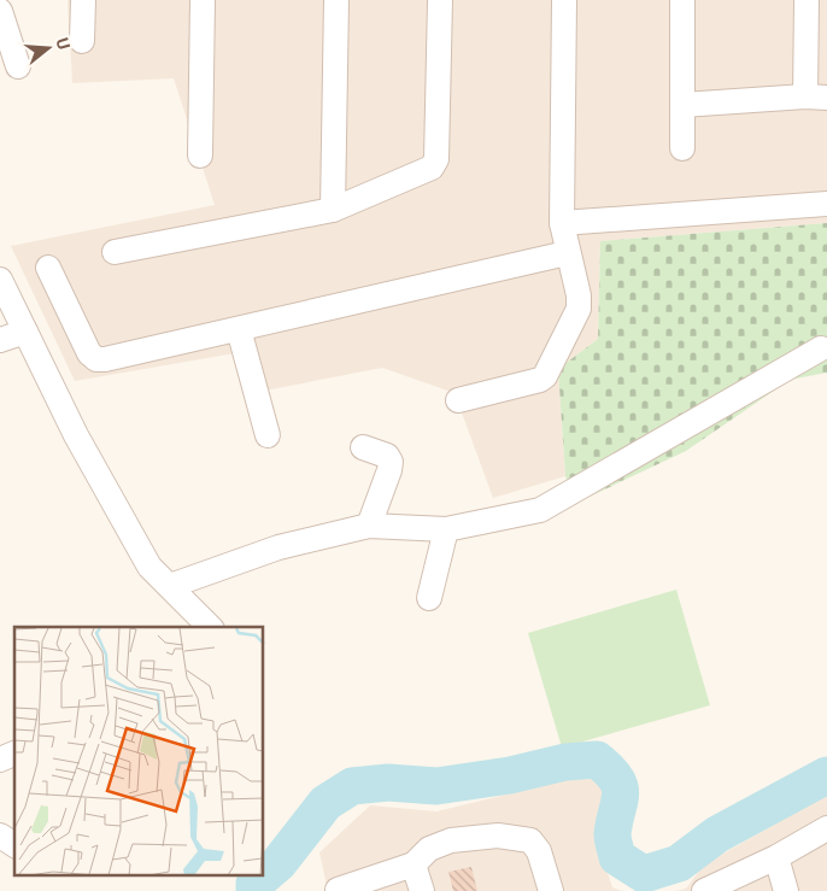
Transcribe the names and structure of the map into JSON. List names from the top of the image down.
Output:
{
  "north": "right"
}
